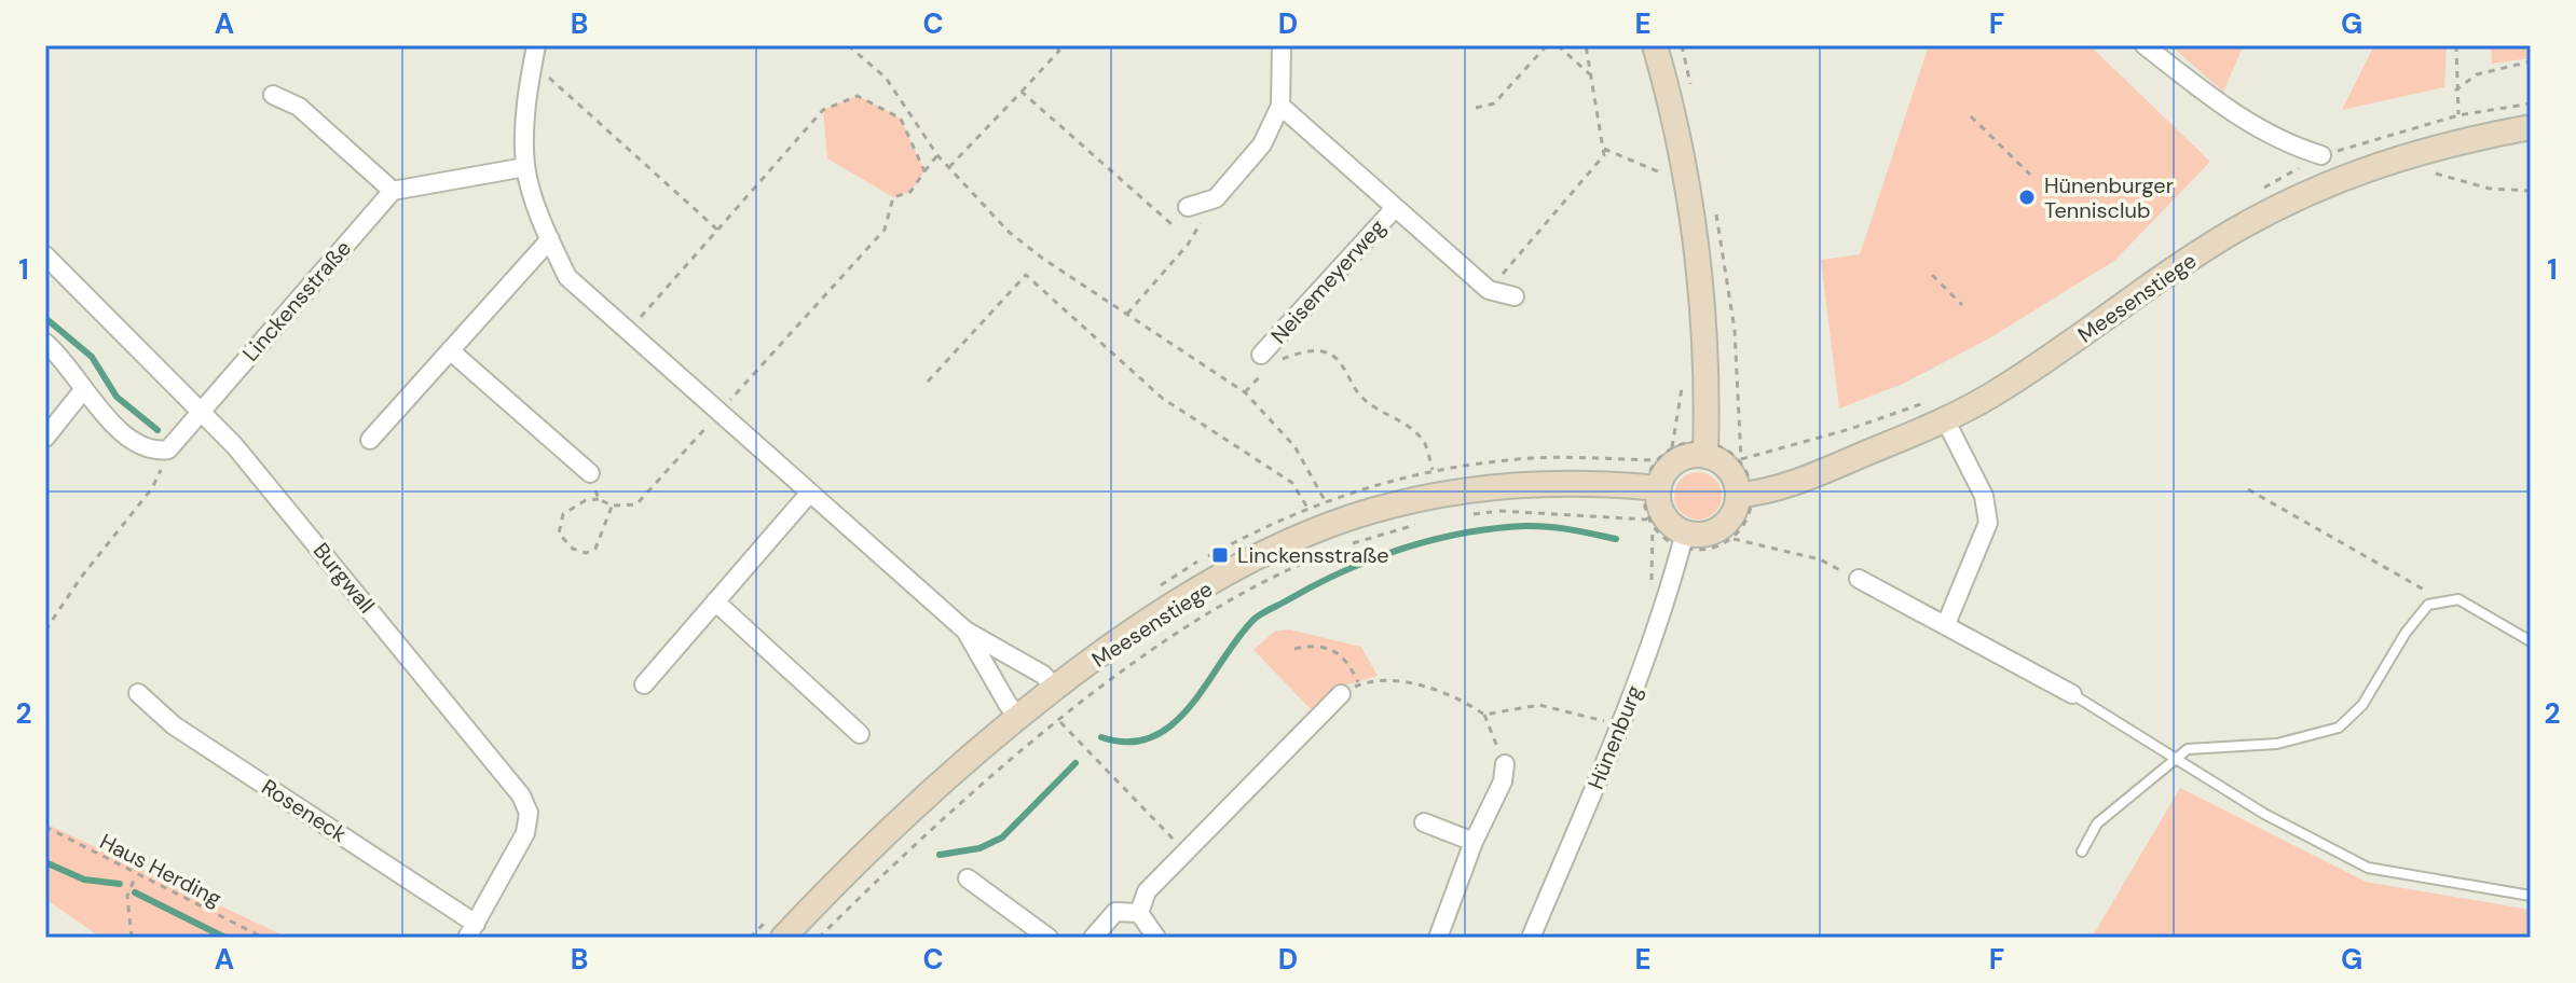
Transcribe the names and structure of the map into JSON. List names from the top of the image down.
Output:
{
  "streets": {
    "street": [
      "Neisemeyerweg",
      "Meesenstiege",
      "Linckensstraße",
      "Burgwall",
      "Hünenburg",
      "Roseneck"
    ],
    "path": ["Haus Herding"]
  },
  "crossings": [
    ["Meesenstiege", "Hünenburg"],
    ["Linckensstraße", "Burgwall"],
    ["Burgwall", "Roseneck"]
  ],
  "places": {
    "other": ["Hünenburger Tennisclub"],
    "transit": ["Linckensstraße"]
  },
  "grid": {
    "columns": [
      "A",
      "B",
      "C",
      "D",
      "E",
      "F",
      "G"
    ],
    "rows": ["1", "2"]
  }
}
